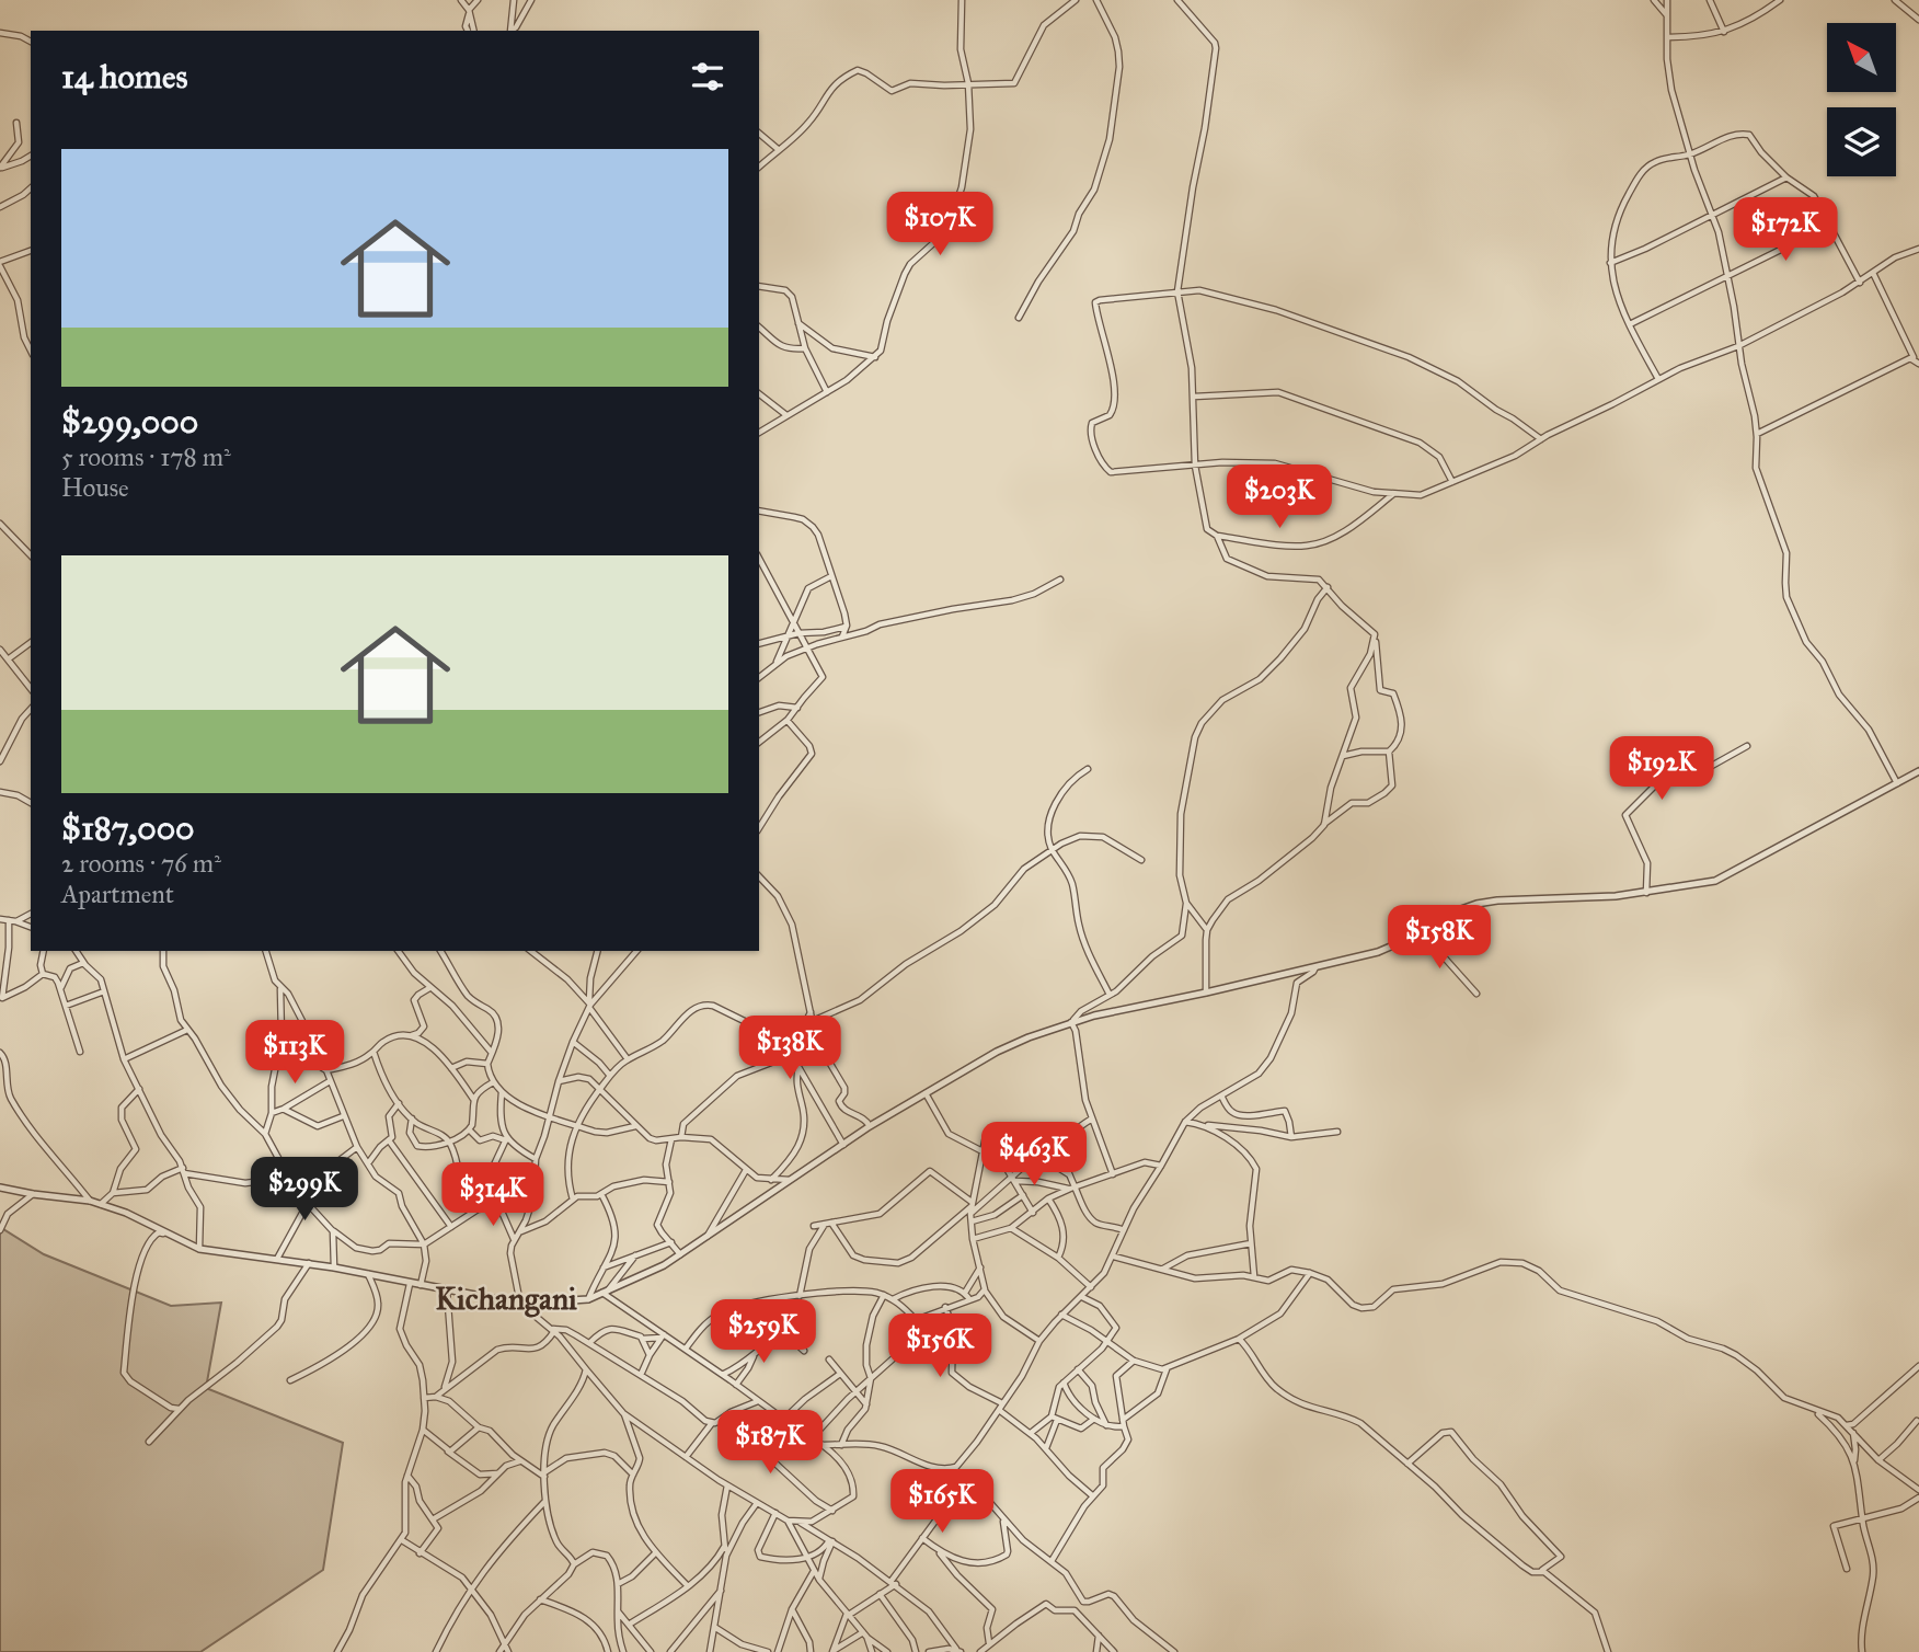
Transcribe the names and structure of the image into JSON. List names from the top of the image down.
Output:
{
  "districts": ["Kichangani"],
  "north": "top left",
  "page": {
    "heading": "14 homes",
    "list": [
      {
        "name": "$299,000",
        "note": "5 rooms · 178 m² · House"
      },
      {
        "name": "$187,000",
        "note": "2 rooms · 76 m² · Apartment"
      }
    ],
    "price": [
      "$107K",
      "$172K",
      "$203K",
      "$192K",
      "$158K",
      "$138K",
      "$113K",
      "$463K",
      "$299K",
      "$314K",
      "$259K",
      "$156K",
      "$187K",
      "$165K"
    ]
  }
}
